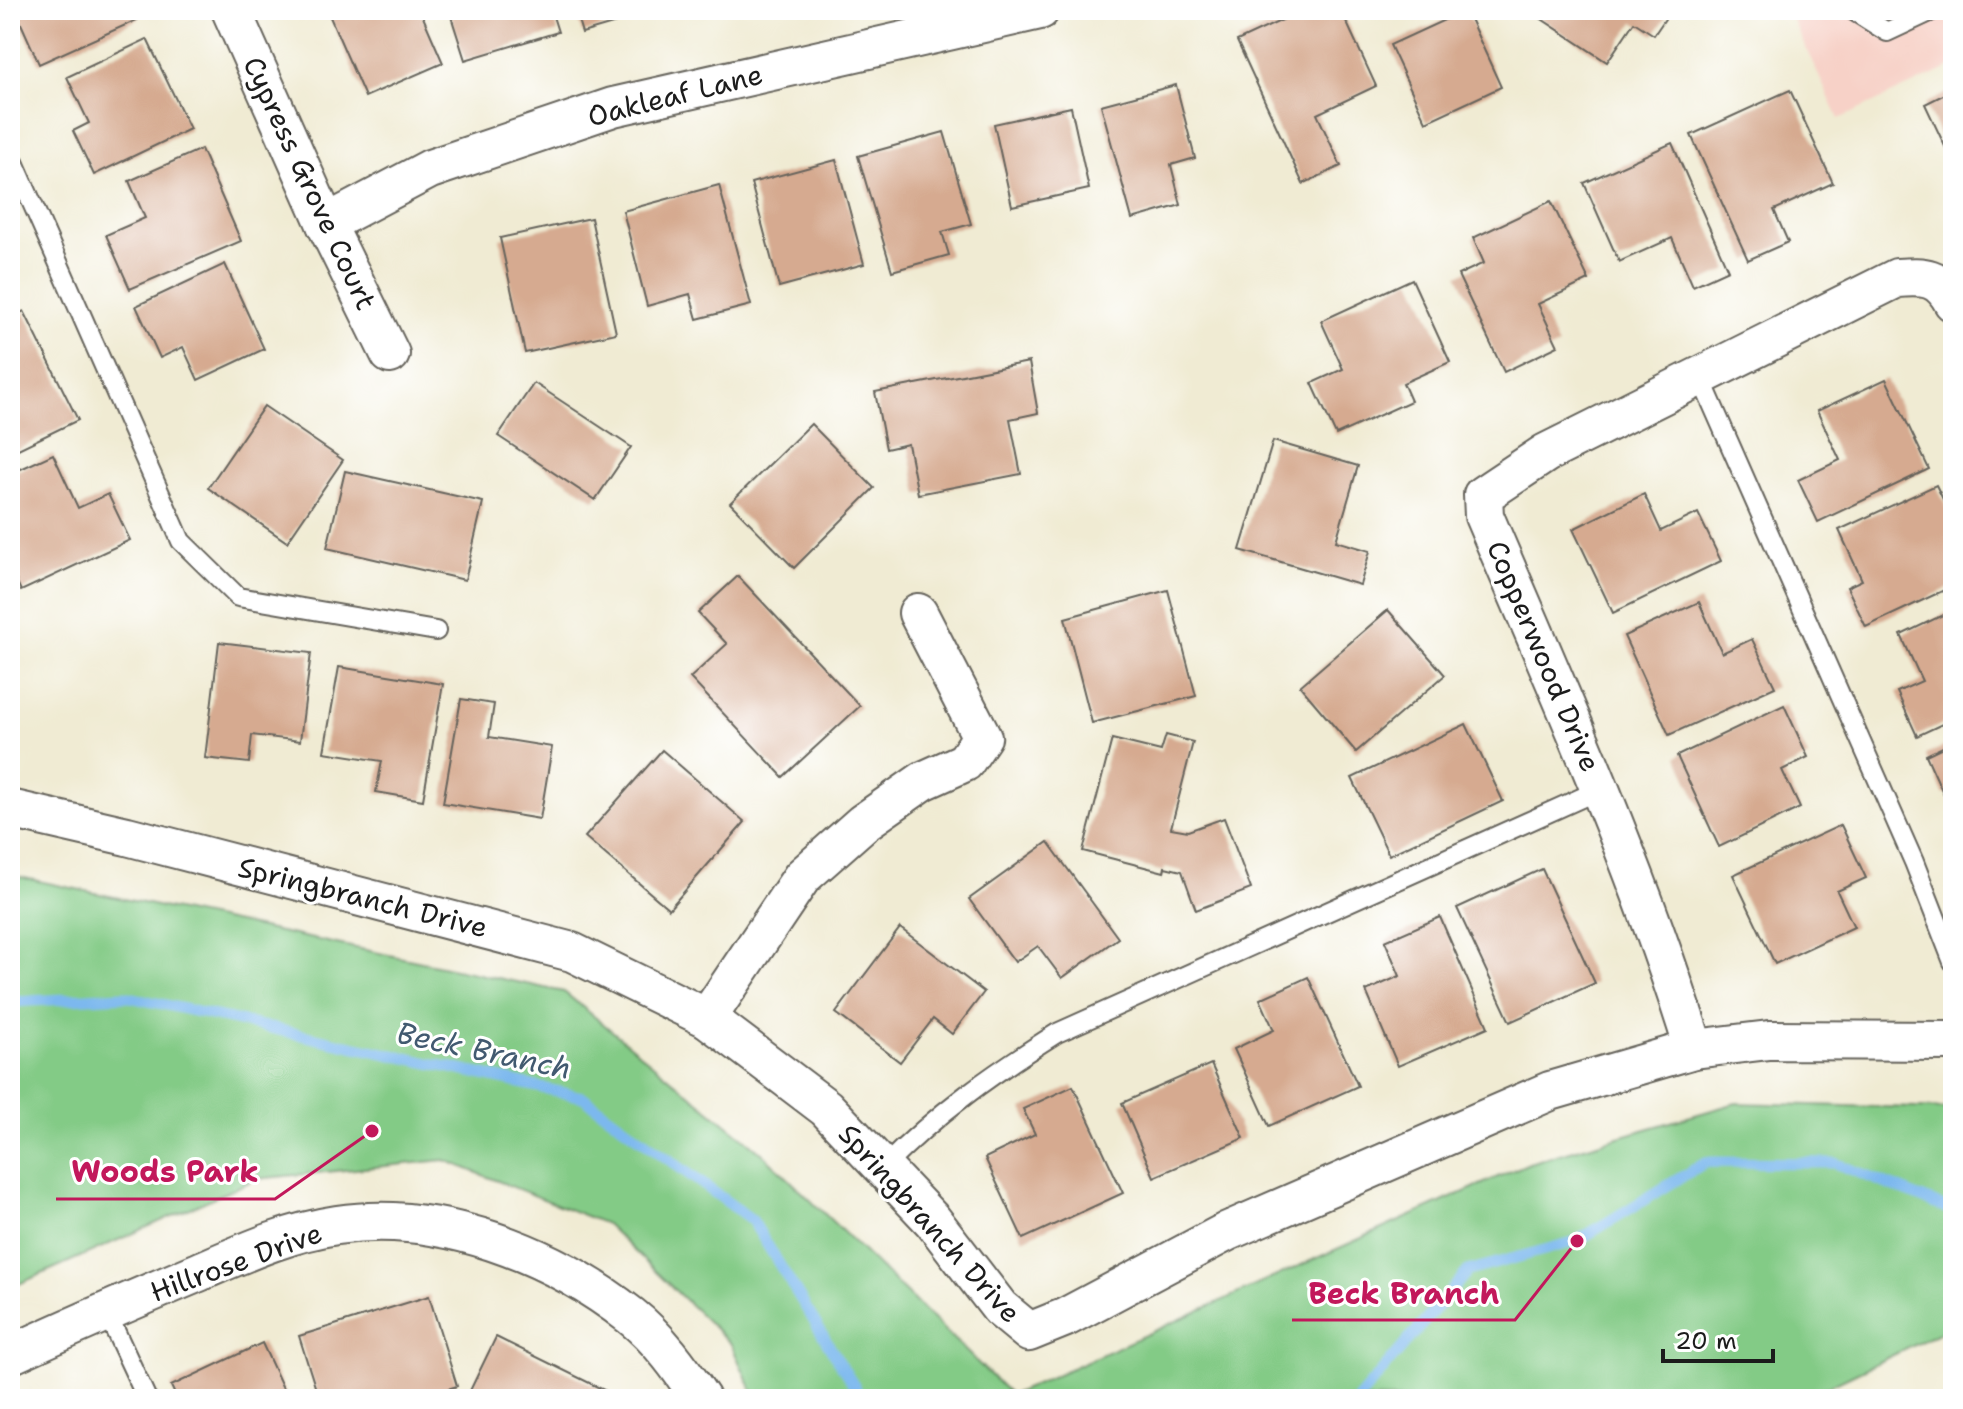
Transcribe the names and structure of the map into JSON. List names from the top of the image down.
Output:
{
  "streets": {
    "street": [
      "Oakleaf Lane",
      "Cypress Grove Court",
      "Copperwood Drive",
      "Springbranch Drive",
      "Hillrose Drive"
    ]
  },
  "crossings": [
    ["Oakleaf Lane", "Cypress Grove Court"],
    ["Copperwood Drive", "Springbranch Drive"]
  ],
  "water": ["Beck Branch"],
  "places": ["Woods Park", "Beck Branch"],
  "scale_bar": "20 m"
}
